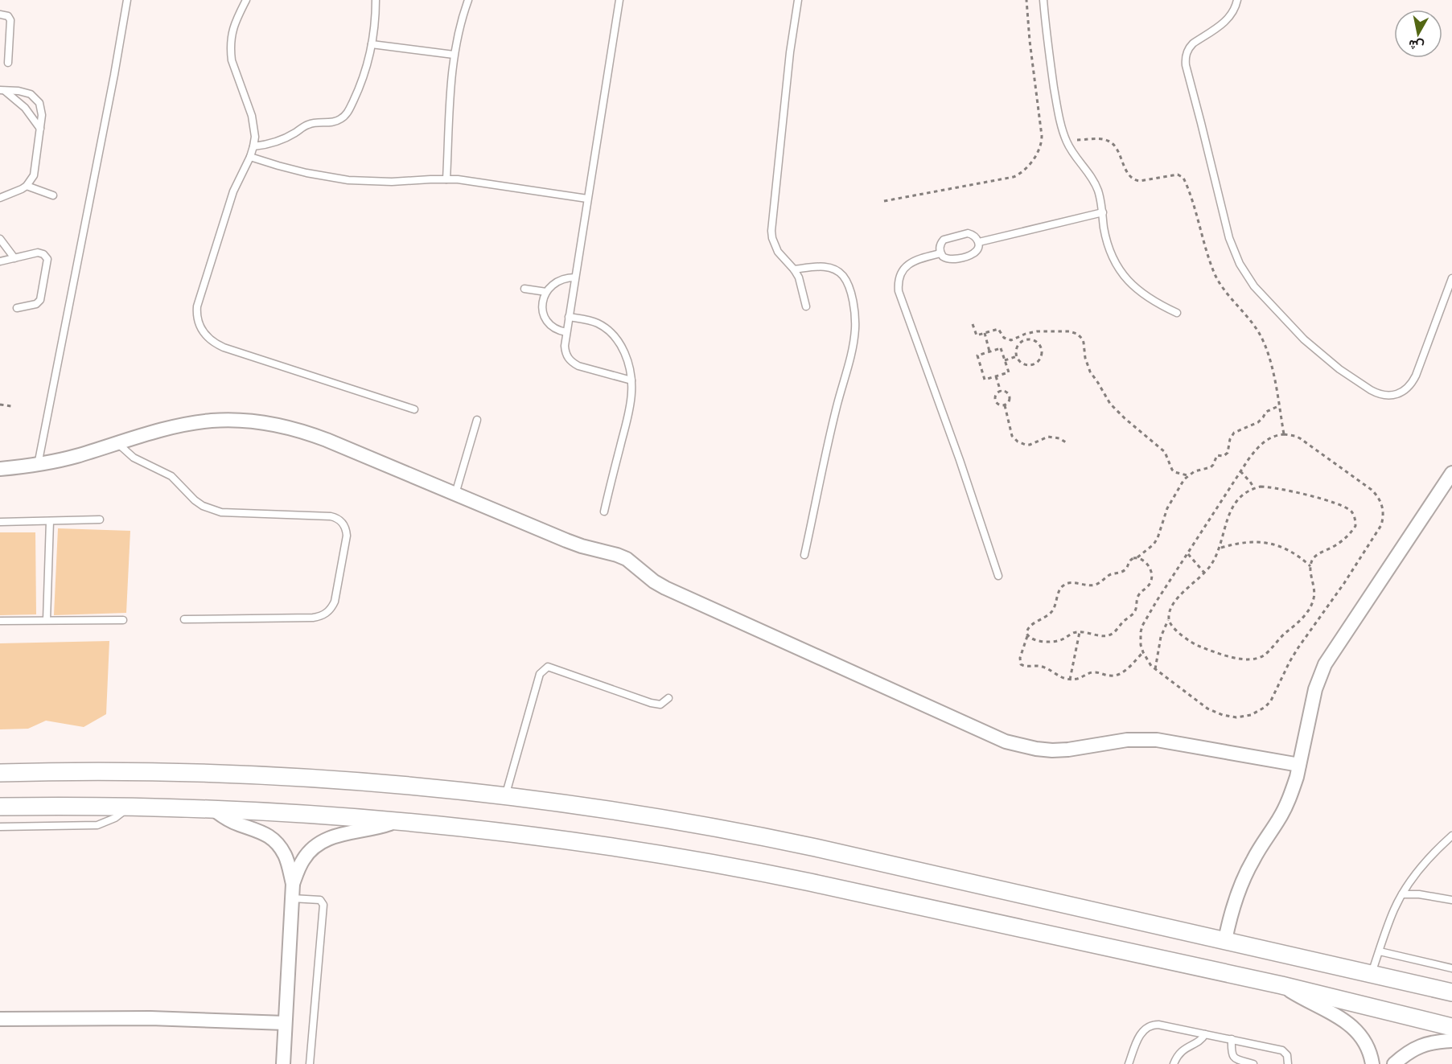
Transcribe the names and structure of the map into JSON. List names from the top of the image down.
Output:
{
  "north": "bottom"
}
